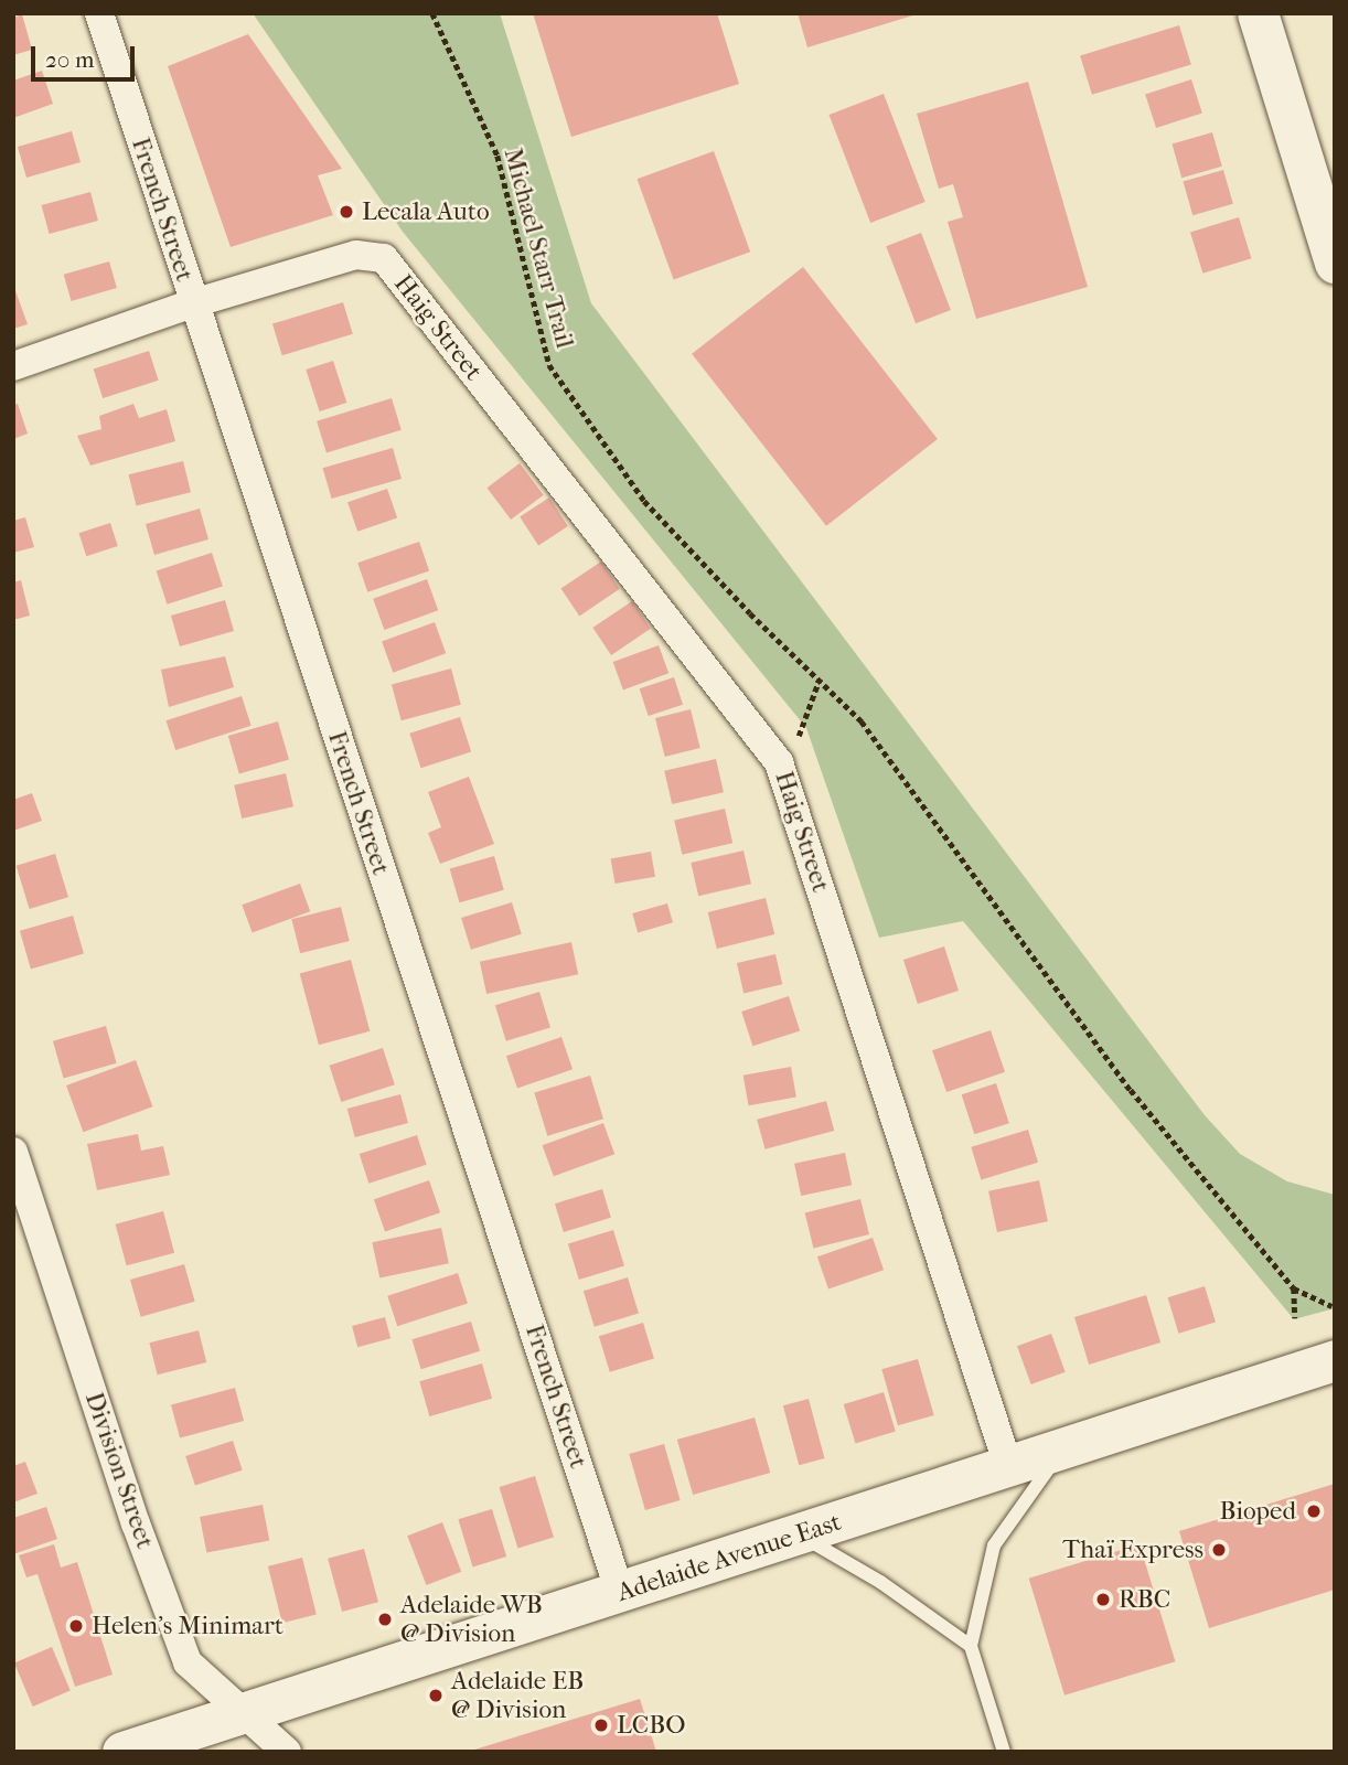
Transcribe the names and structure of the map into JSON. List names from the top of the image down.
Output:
{
  "streets": {
    "main road": ["Adelaide Avenue East"],
    "street": ["French Street", "Haig Street", "Division Street"],
    "path": ["Michael Starr Trail"]
  },
  "crossings": [
    ["French Street", "Haig Street"],
    ["French Street", "Adelaide Avenue East"],
    ["Haig Street", "Adelaide Avenue East"],
    ["Division Street", "Adelaide Avenue East"]
  ],
  "places": [
    "Lecala Auto",
    "Bioped",
    "Thaï Express",
    "RBC",
    "Adelaide WB @ Division",
    "Helen's Minimart",
    "Adelaide EB @ Division",
    "LCBO"
  ],
  "scale_bar": "20 m"
}
